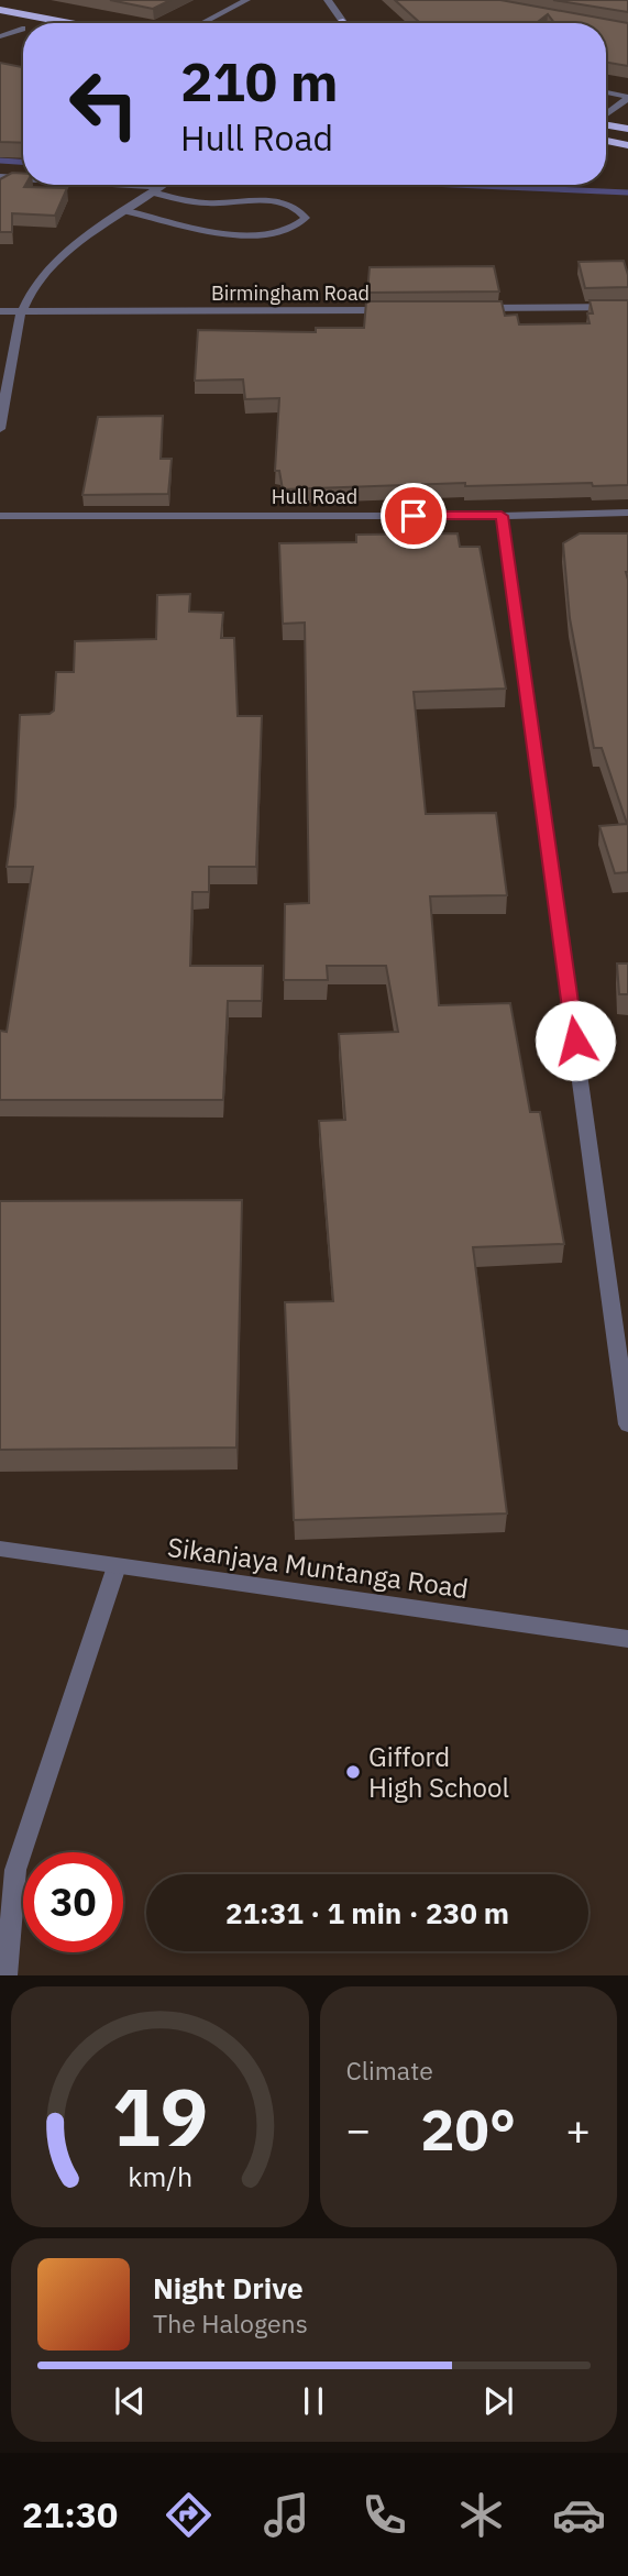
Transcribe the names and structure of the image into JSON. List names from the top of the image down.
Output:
{
  "streets": {
    "street": ["Birmingham Road", "Hull Road", "Sikanjaya Muntanga Road"]
  },
  "places": ["Gifford High School"],
  "page": {
    "turn": ["210 m", "Hull Road"],
    "limit": "30",
    "trip": "21:31 · 1 min · 230 m",
    "tile": "Climate",
    "heat": ["−", "20°", "+"],
    "song": ["Night Drive", "The Halogens"],
    "tabs": "21:30",
    "gauge": ["19", "km/h"]
  }
}
